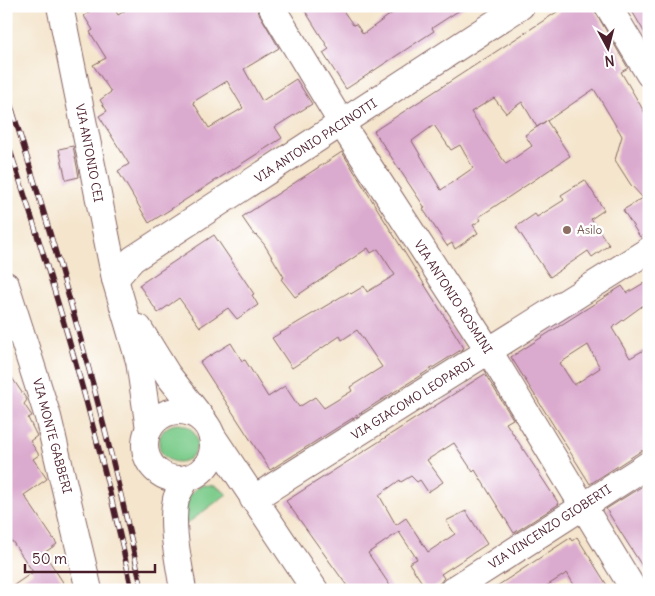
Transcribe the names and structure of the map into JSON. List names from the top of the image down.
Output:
{
  "streets": {
    "street": [
      "VIA ANTONIO PACINOTTI",
      "VIA ANTONIO CEI",
      "VIA ANTONIO ROSMINI",
      "VIA GIACOMO LEOPARDI",
      "VIA MONTE GABBERI",
      "VIA VINCENZO GIOBERTI"
    ]
  },
  "crossings": [
    ["VIA ANTONIO PACINOTTI", "VIA ANTONIO CEI"],
    ["VIA ANTONIO PACINOTTI", "VIA ANTONIO ROSMINI"],
    ["VIA ANTONIO CEI", "VIA GIACOMO LEOPARDI"],
    ["VIA ANTONIO ROSMINI", "VIA GIACOMO LEOPARDI"],
    ["VIA ANTONIO ROSMINI", "VIA VINCENZO GIOBERTI"]
  ],
  "places": ["Asilo"],
  "scale_bar": "50 m",
  "north": "bottom"
}
